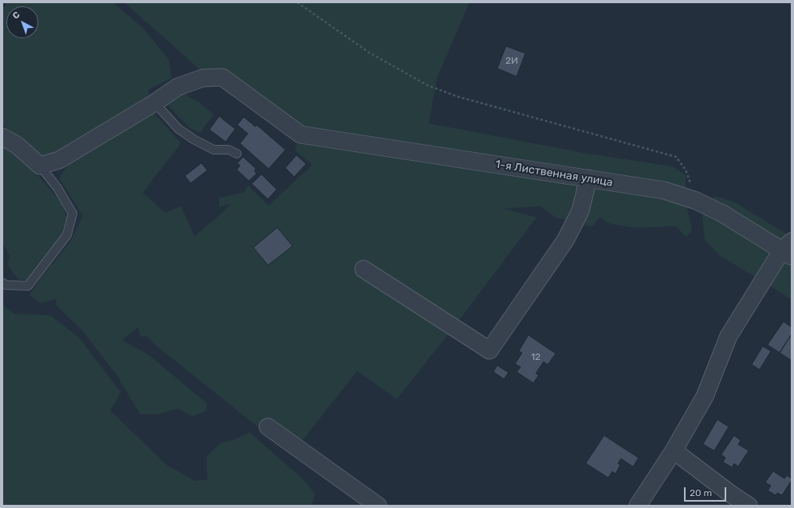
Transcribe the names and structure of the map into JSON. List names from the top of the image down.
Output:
{
  "streets": {
    "street": ["1-я Лиственная улица"]
  },
  "house_numbers": ["2И", "12"],
  "scale_bar": "20 m",
  "north": "top left"
}
